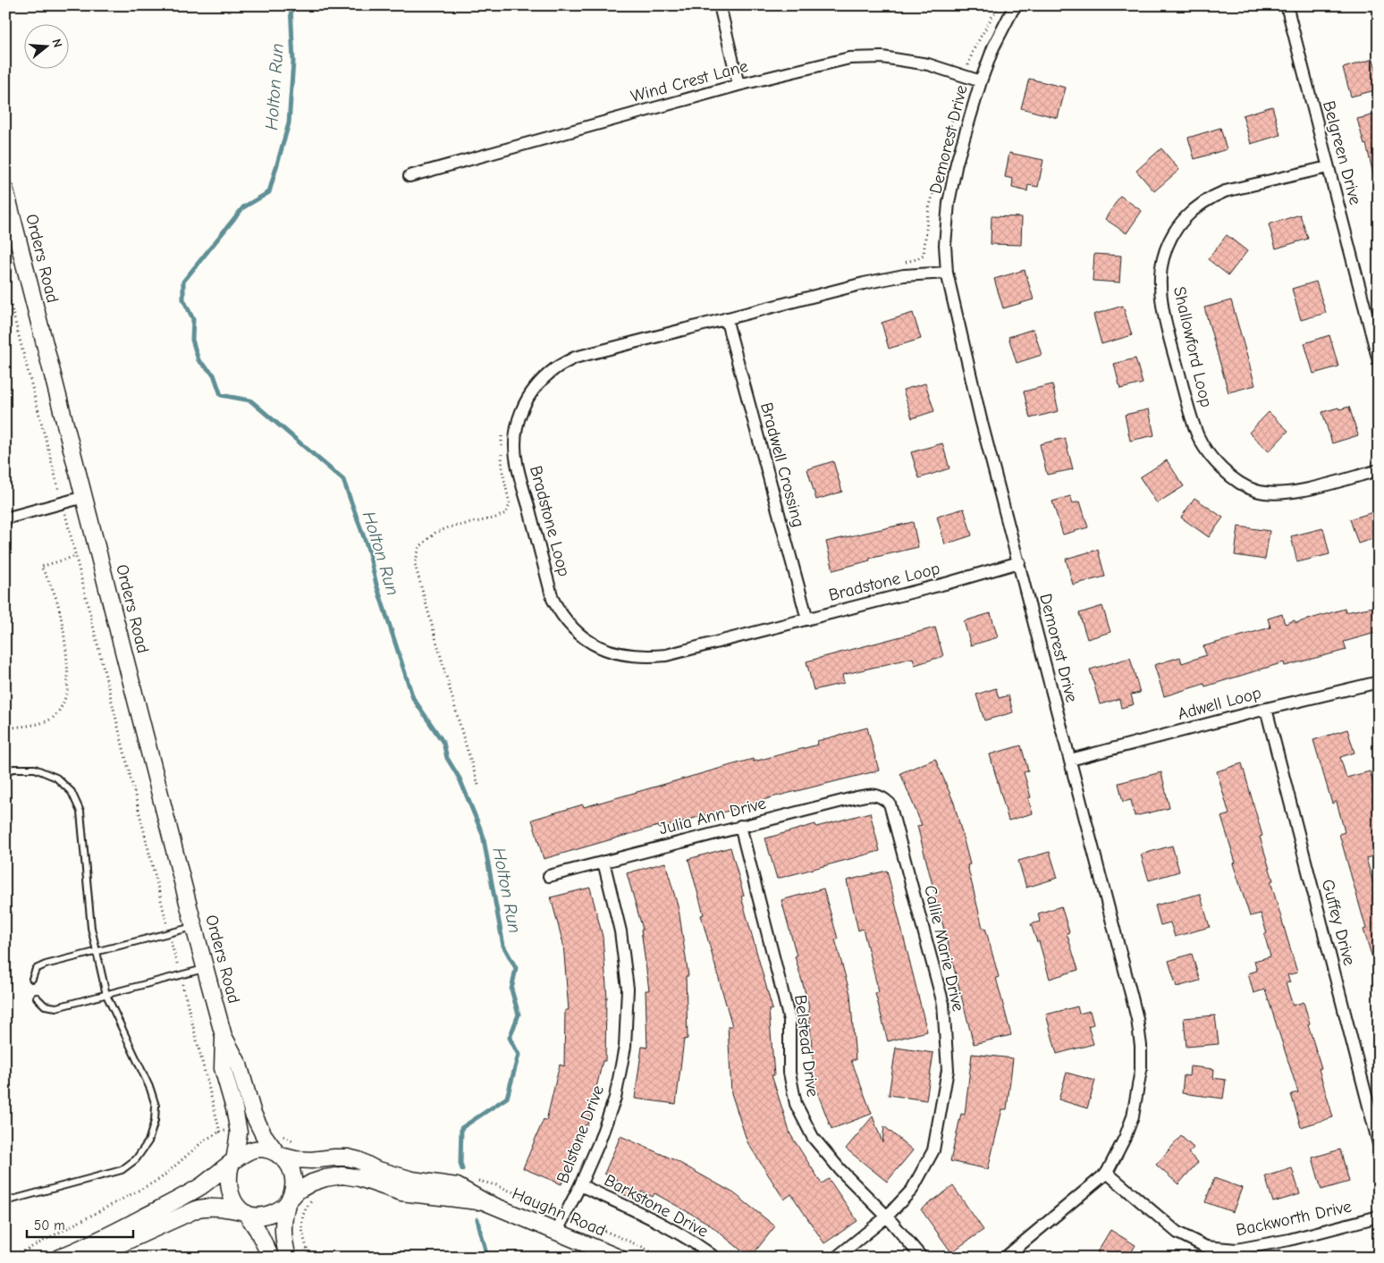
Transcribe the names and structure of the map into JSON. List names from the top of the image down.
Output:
{
  "streets": {
    "street": [
      "Wind Crest Lane",
      "Demorest Drive",
      "Belgreen Drive",
      "Orders Road",
      "Shallowford Loop",
      "Bradwell Crossing",
      "Bradstone Loop",
      "Adwell Loop",
      "Julia Ann Drive",
      "Guffey Drive",
      "Callie Marie Drive",
      "Belstead Drive",
      "Belstone Drive",
      "Barkstone Drive",
      "Haughn Road",
      "Backworth Drive"
    ]
  },
  "crossings": [
    ["Wind Crest Lane", "Demorest Drive"],
    ["Demorest Drive", "Bradstone Loop"],
    ["Demorest Drive", "Adwell Loop"],
    ["Demorest Drive", "Backworth Drive"],
    ["Belgreen Drive", "Shallowford Loop"],
    ["Orders Road", "Haughn Road"],
    ["Bradwell Crossing", "Bradstone Loop"],
    ["Adwell Loop", "Guffey Drive"],
    ["Julia Ann Drive", "Callie Marie Drive"],
    ["Julia Ann Drive", "Belstead Drive"],
    ["Julia Ann Drive", "Belstone Drive"],
    ["Callie Marie Drive", "Belstead Drive"],
    ["Belstone Drive", "Barkstone Drive"],
    ["Belstone Drive", "Haughn Road"]
  ],
  "water": ["Holton Run"],
  "scale_bar": "50 m",
  "north": "right"
}
